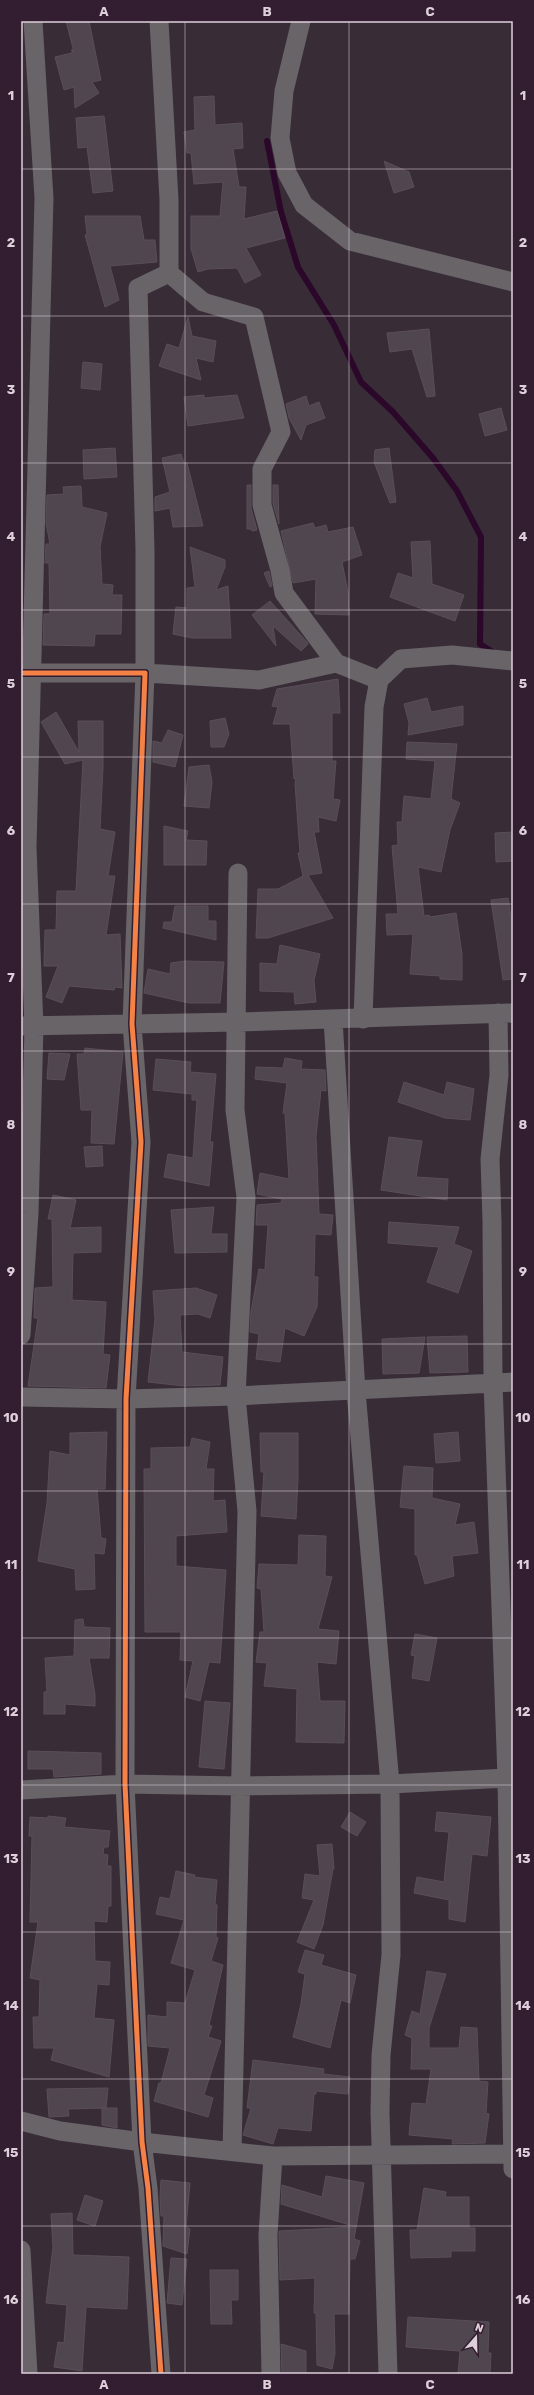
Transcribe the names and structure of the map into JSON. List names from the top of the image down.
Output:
{
  "north": "top",
  "grid": {
    "columns": ["A", "B", "C"],
    "rows": [
      "1",
      "2",
      "3",
      "4",
      "5",
      "6",
      "7",
      "8",
      "9",
      "10",
      "11",
      "12",
      "13",
      "14",
      "15",
      "16"
    ]
  }
}
